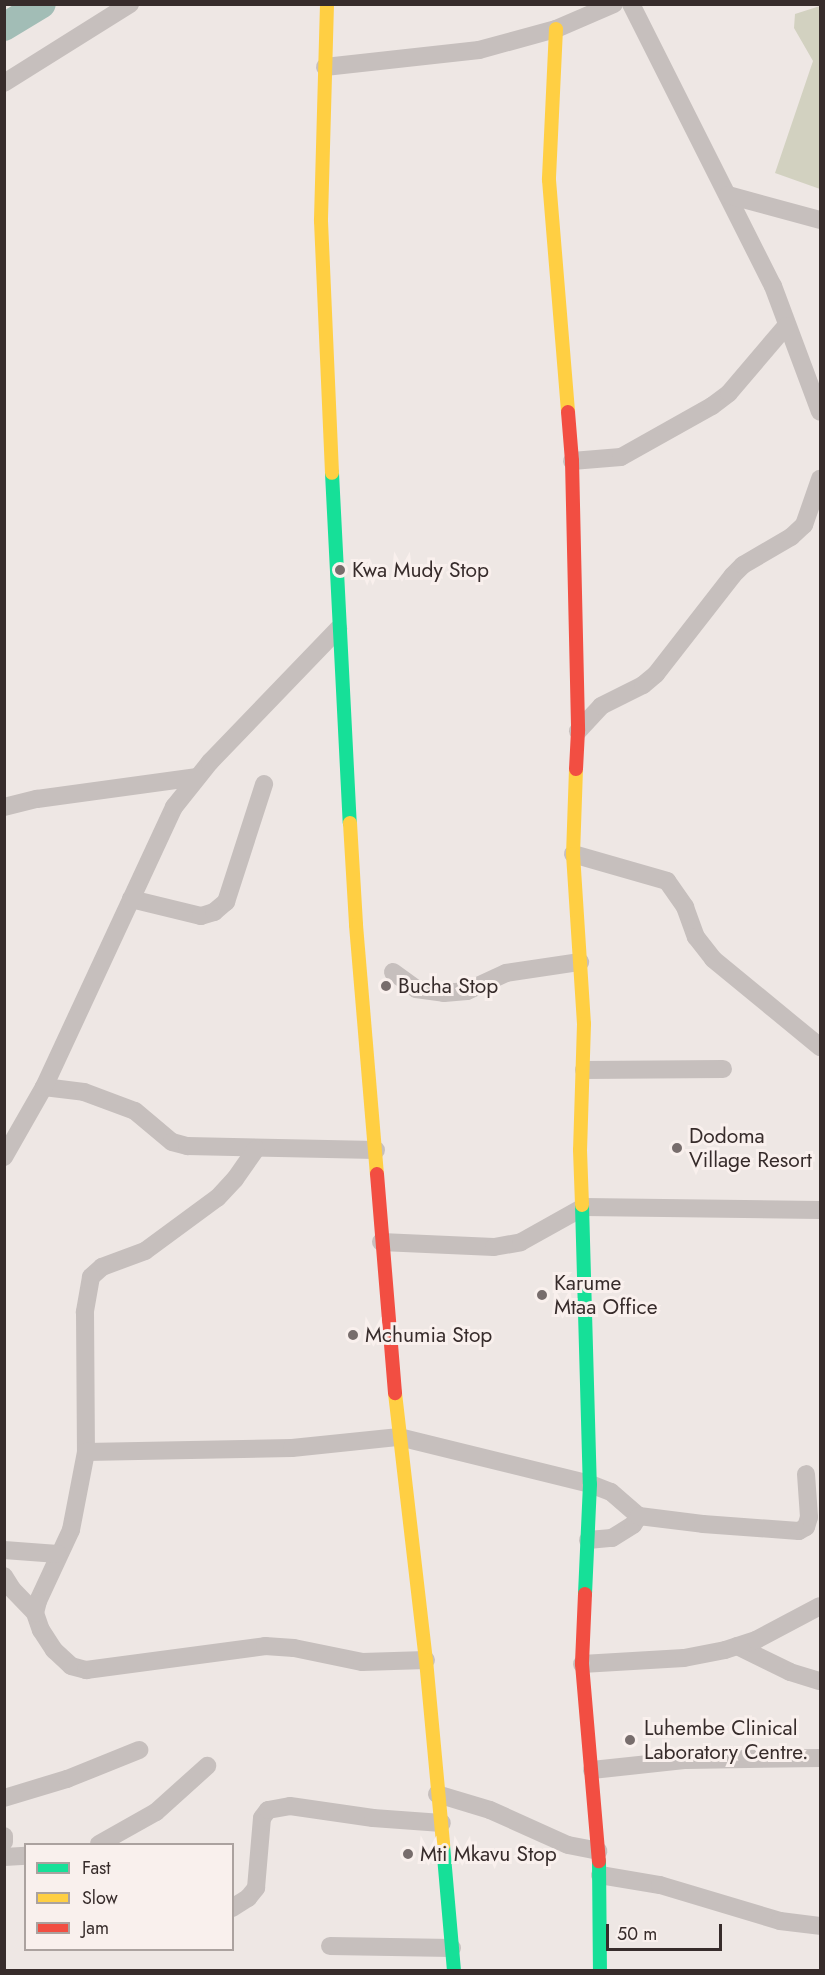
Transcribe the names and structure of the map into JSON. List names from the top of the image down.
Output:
{
  "places": [
    "Kwa Mudy Stop",
    "Bucha Stop",
    "Dodoma Village Resort",
    "Karume Mtaa Office",
    "Mchumia Stop",
    "Luhembe Clinical Laboratory Centre.",
    "Mti Mkavu Stop"
  ],
  "legend": ["Fast", "Slow", "Jam"],
  "scale_bar": "50 m"
}
